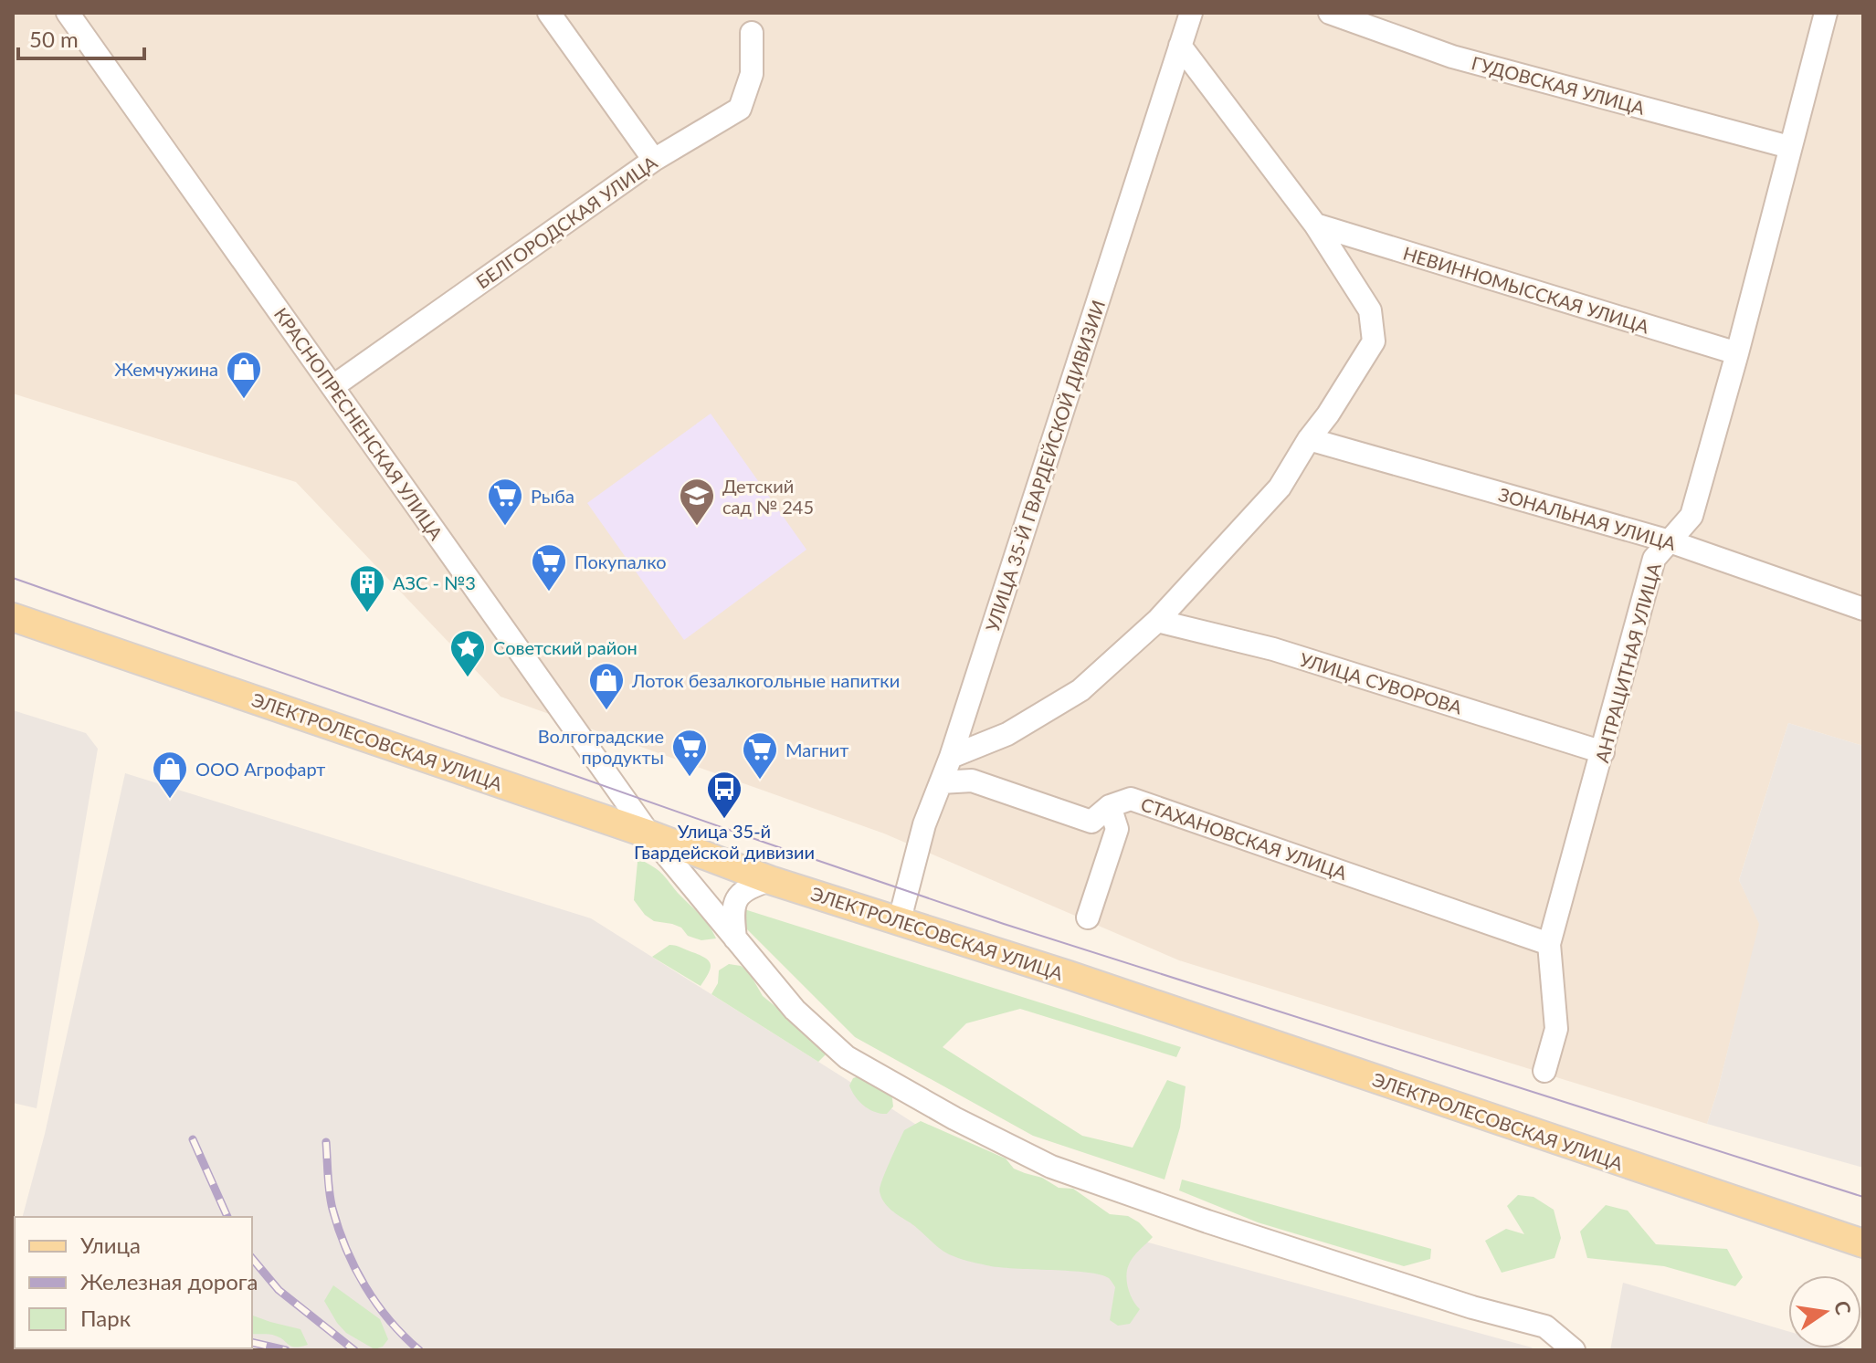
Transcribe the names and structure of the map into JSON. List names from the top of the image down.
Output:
{
  "streets": {
    "main road": ["ЭЛЕКТРОЛЕСОВСКАЯ УЛИЦА"],
    "street": [
      "ГУДОВСКАЯ УЛИЦА",
      "БЕЛГОРОДСКАЯ УЛИЦА",
      "НЕВИННОМЫССКАЯ УЛИЦА",
      "КРАСНОПРЕСНЕНСКАЯ УЛИЦА",
      "УЛИЦА 35-Й ГВАРДЕЙСКОЙ ДИВИЗИИ",
      "ЗОНАЛЬНАЯ УЛИЦА",
      "АНТРАЦИТНАЯ УЛИЦА",
      "УЛИЦА СУВОРОВА",
      "СТАХАНОВСКАЯ УЛИЦА"
    ]
  },
  "crossings": [
    ["ГУДОВСКАЯ УЛИЦА", "АНТРАЦИТНАЯ УЛИЦА"],
    ["БЕЛГОРОДСКАЯ УЛИЦА", "КРАСНОПРЕСНЕНСКАЯ УЛИЦА"],
    ["НЕВИННОМЫССКАЯ УЛИЦА", "АНТРАЦИТНАЯ УЛИЦА"],
    ["КРАСНОПРЕСНЕНСКАЯ УЛИЦА", "ЭЛЕКТРОЛЕСОВСКАЯ УЛИЦА"],
    ["УЛИЦА 35-Й ГВАРДЕЙСКОЙ ДИВИЗИИ", "ЭЛЕКТРОЛЕСОВСКАЯ УЛИЦА"],
    ["УЛИЦА 35-Й ГВАРДЕЙСКОЙ ДИВИЗИИ", "СТАХАНОВСКАЯ УЛИЦА"],
    ["ЗОНАЛЬНАЯ УЛИЦА", "АНТРАЦИТНАЯ УЛИЦА"],
    ["АНТРАЦИТНАЯ УЛИЦА", "УЛИЦА СУВОРОВА"],
    ["АНТРАЦИТНАЯ УЛИЦА", "СТАХАНОВСКАЯ УЛИЦА"]
  ],
  "places": {
    "shop": ["Жемчужина", "Лоток безалкогольные напитки", "ООО Агрофарт"],
    "supermarket": [
      "Рыба",
      "Покупалко",
      "Волгоградские продукты",
      "Магнит"
    ],
    "school or university": ["Детский сад № 245"],
    "building": ["АЗС - №3"],
    "place": ["Советский район"],
    "bus stop": ["Улица 35-й Гвардейской дивизии"]
  },
  "legend": ["Улица", "Железная дорога", "Парк"],
  "scale_bar": "50 m",
  "north": "right"
}
